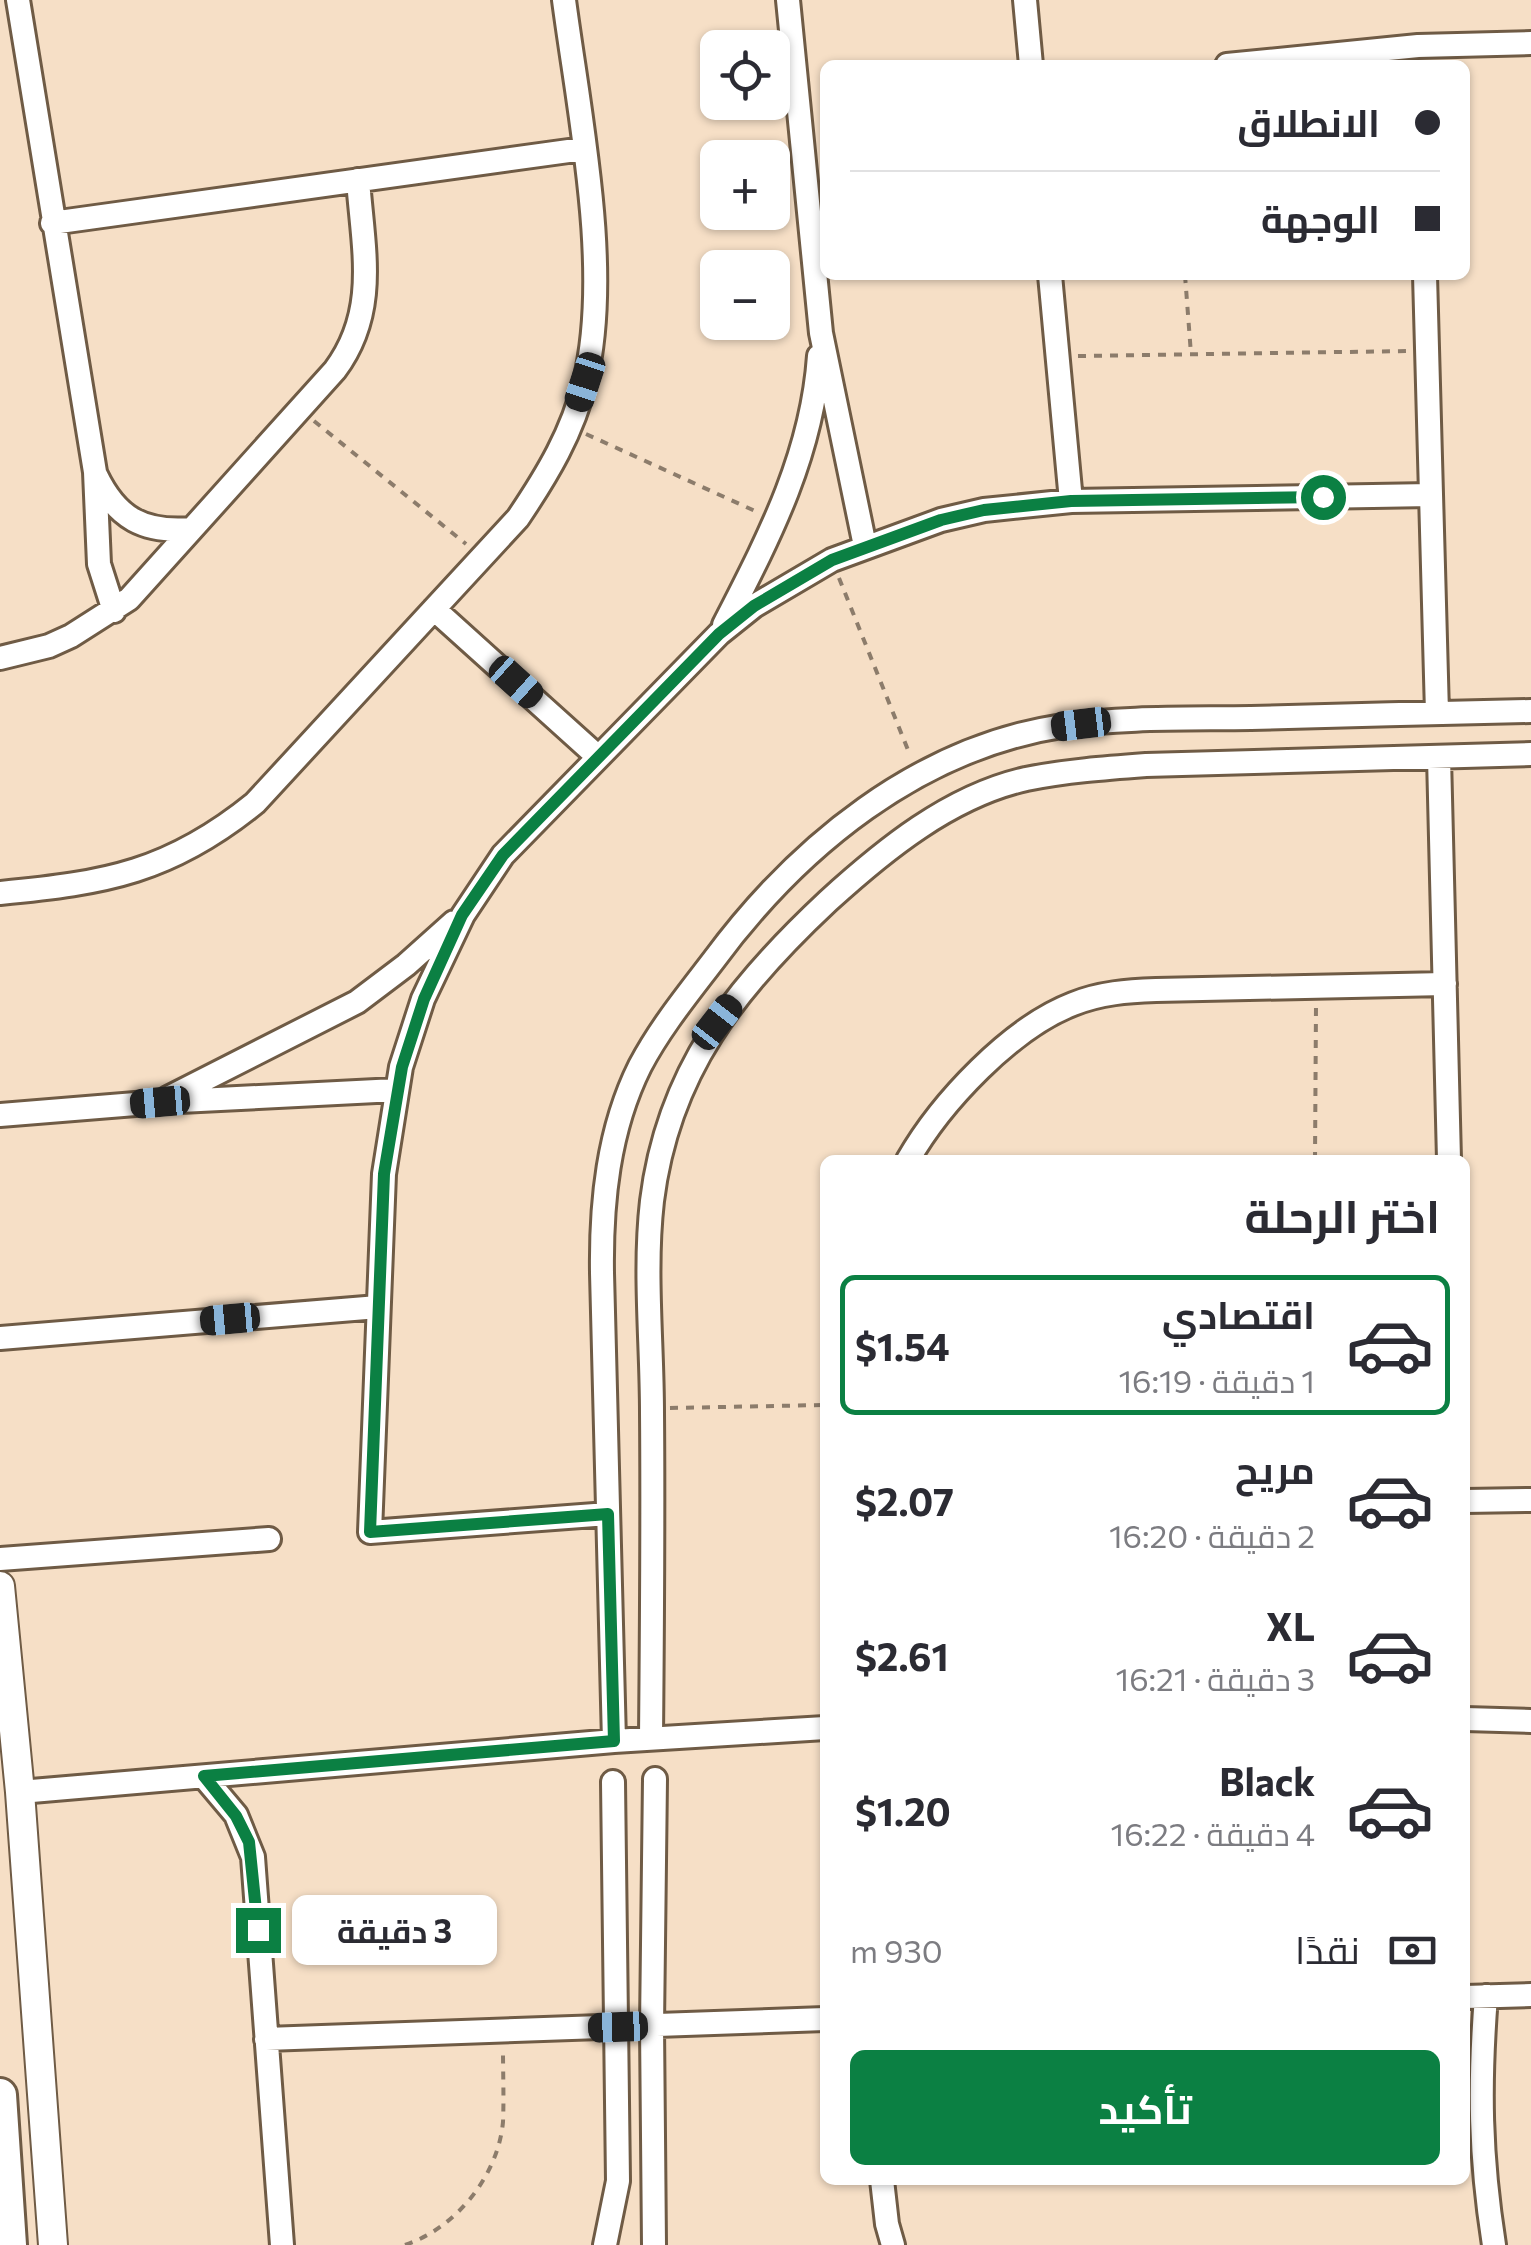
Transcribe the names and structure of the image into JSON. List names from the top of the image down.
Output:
{
  "page": {
    "map_buttons": ["+", "−"],
    "banner": ["الانطلاق", "الوجهة"],
    "heading": "اختر الرحلة",
    "list": [
      {
        "name": "اقتصادي",
        "note": "1 دقيقة · 16:19",
        "value": "$1.54"
      },
      {
        "name": "مريح",
        "note": "2 دقيقة · 16:20",
        "value": "$2.07"
      },
      {
        "name": "XL",
        "note": "3 دقيقة · 16:21",
        "value": "$2.61"
      },
      {
        "name": "Black",
        "note": "4 دقيقة · 16:22",
        "value": "$1.20"
      }
    ],
    "bubble": "3 دقيقة",
    "pay": ["نقدًا", "930 m"],
    "buttons": "تأكيد"
  }
}
